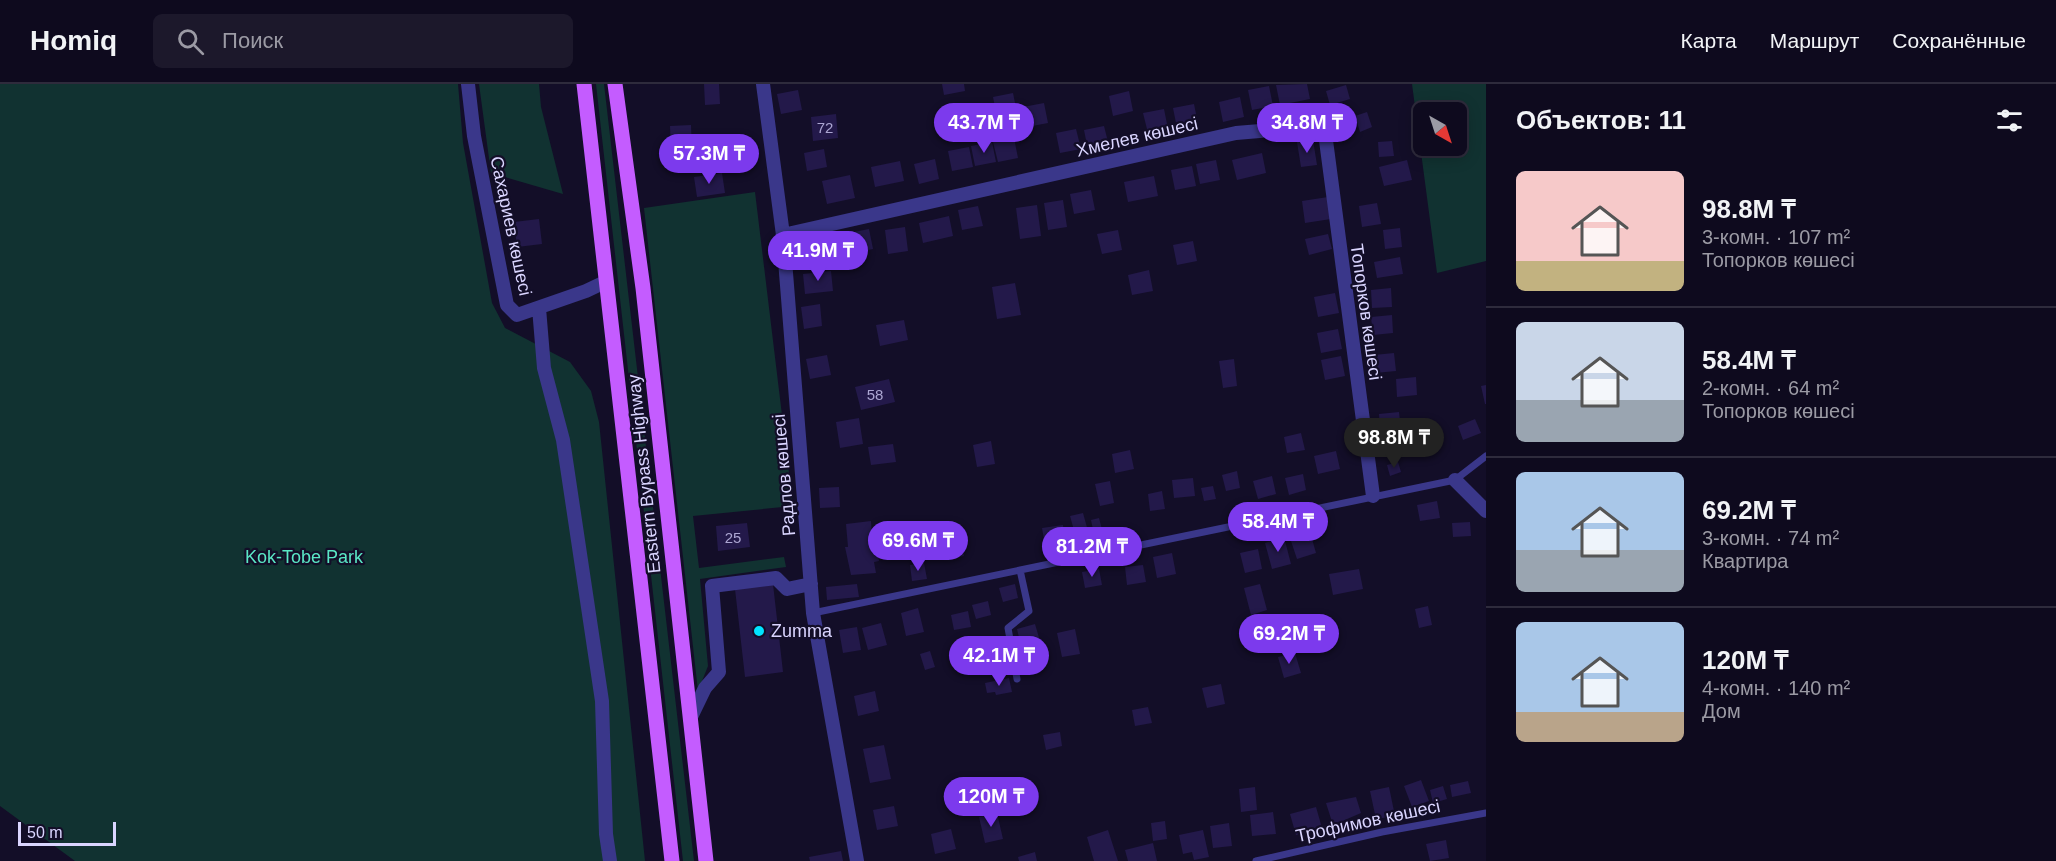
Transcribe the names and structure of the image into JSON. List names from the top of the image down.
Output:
{
  "streets": {
    "main road": ["Eastern Bypass Highway"],
    "street": [
      "Хмелев көшесі",
      "Сахариев көшесі",
      "Топорков көшесі",
      "Радлов көшесі"
    ],
    "lane": ["Трофимов көшесі"]
  },
  "crossings": [
    ["Хмелев көшесі", "Топорков көшесі"],
    ["Хмелев көшесі", "Радлов көшесі"],
    ["Сахариев көшесі", "Eastern Bypass Highway"]
  ],
  "parks": ["Kok-Tobe Park"],
  "places": ["Zumma"],
  "house_numbers": ["72", "58", "25"],
  "scale_bar": "50 m",
  "north": "bottom right",
  "page": {
    "header": "Homiq",
    "search": "Поиск",
    "nav": ["Карта", "Маршрут", "Сохранённые"],
    "heading": "Объектов: 11",
    "price": [
      "43.7M ₸",
      "34.8M ₸",
      "57.3M ₸",
      "41.9M ₸",
      "98.8M ₸",
      "58.4M ₸",
      "69.6M ₸",
      "81.2M ₸",
      "69.2M ₸",
      "42.1M ₸",
      "120M ₸"
    ],
    "list": [
      {
        "name": "98.8M ₸",
        "note": "3-комн. · 107 m² · Топорков көшесі"
      },
      {
        "name": "58.4M ₸",
        "note": "2-комн. · 64 m² · Топорков көшесі"
      },
      {
        "name": "69.2M ₸",
        "note": "3-комн. · 74 m² · Квартира"
      },
      {
        "name": "120M ₸",
        "note": "4-комн. · 140 m² · Дом"
      }
    ],
    "scale": "50 m"
  }
}
